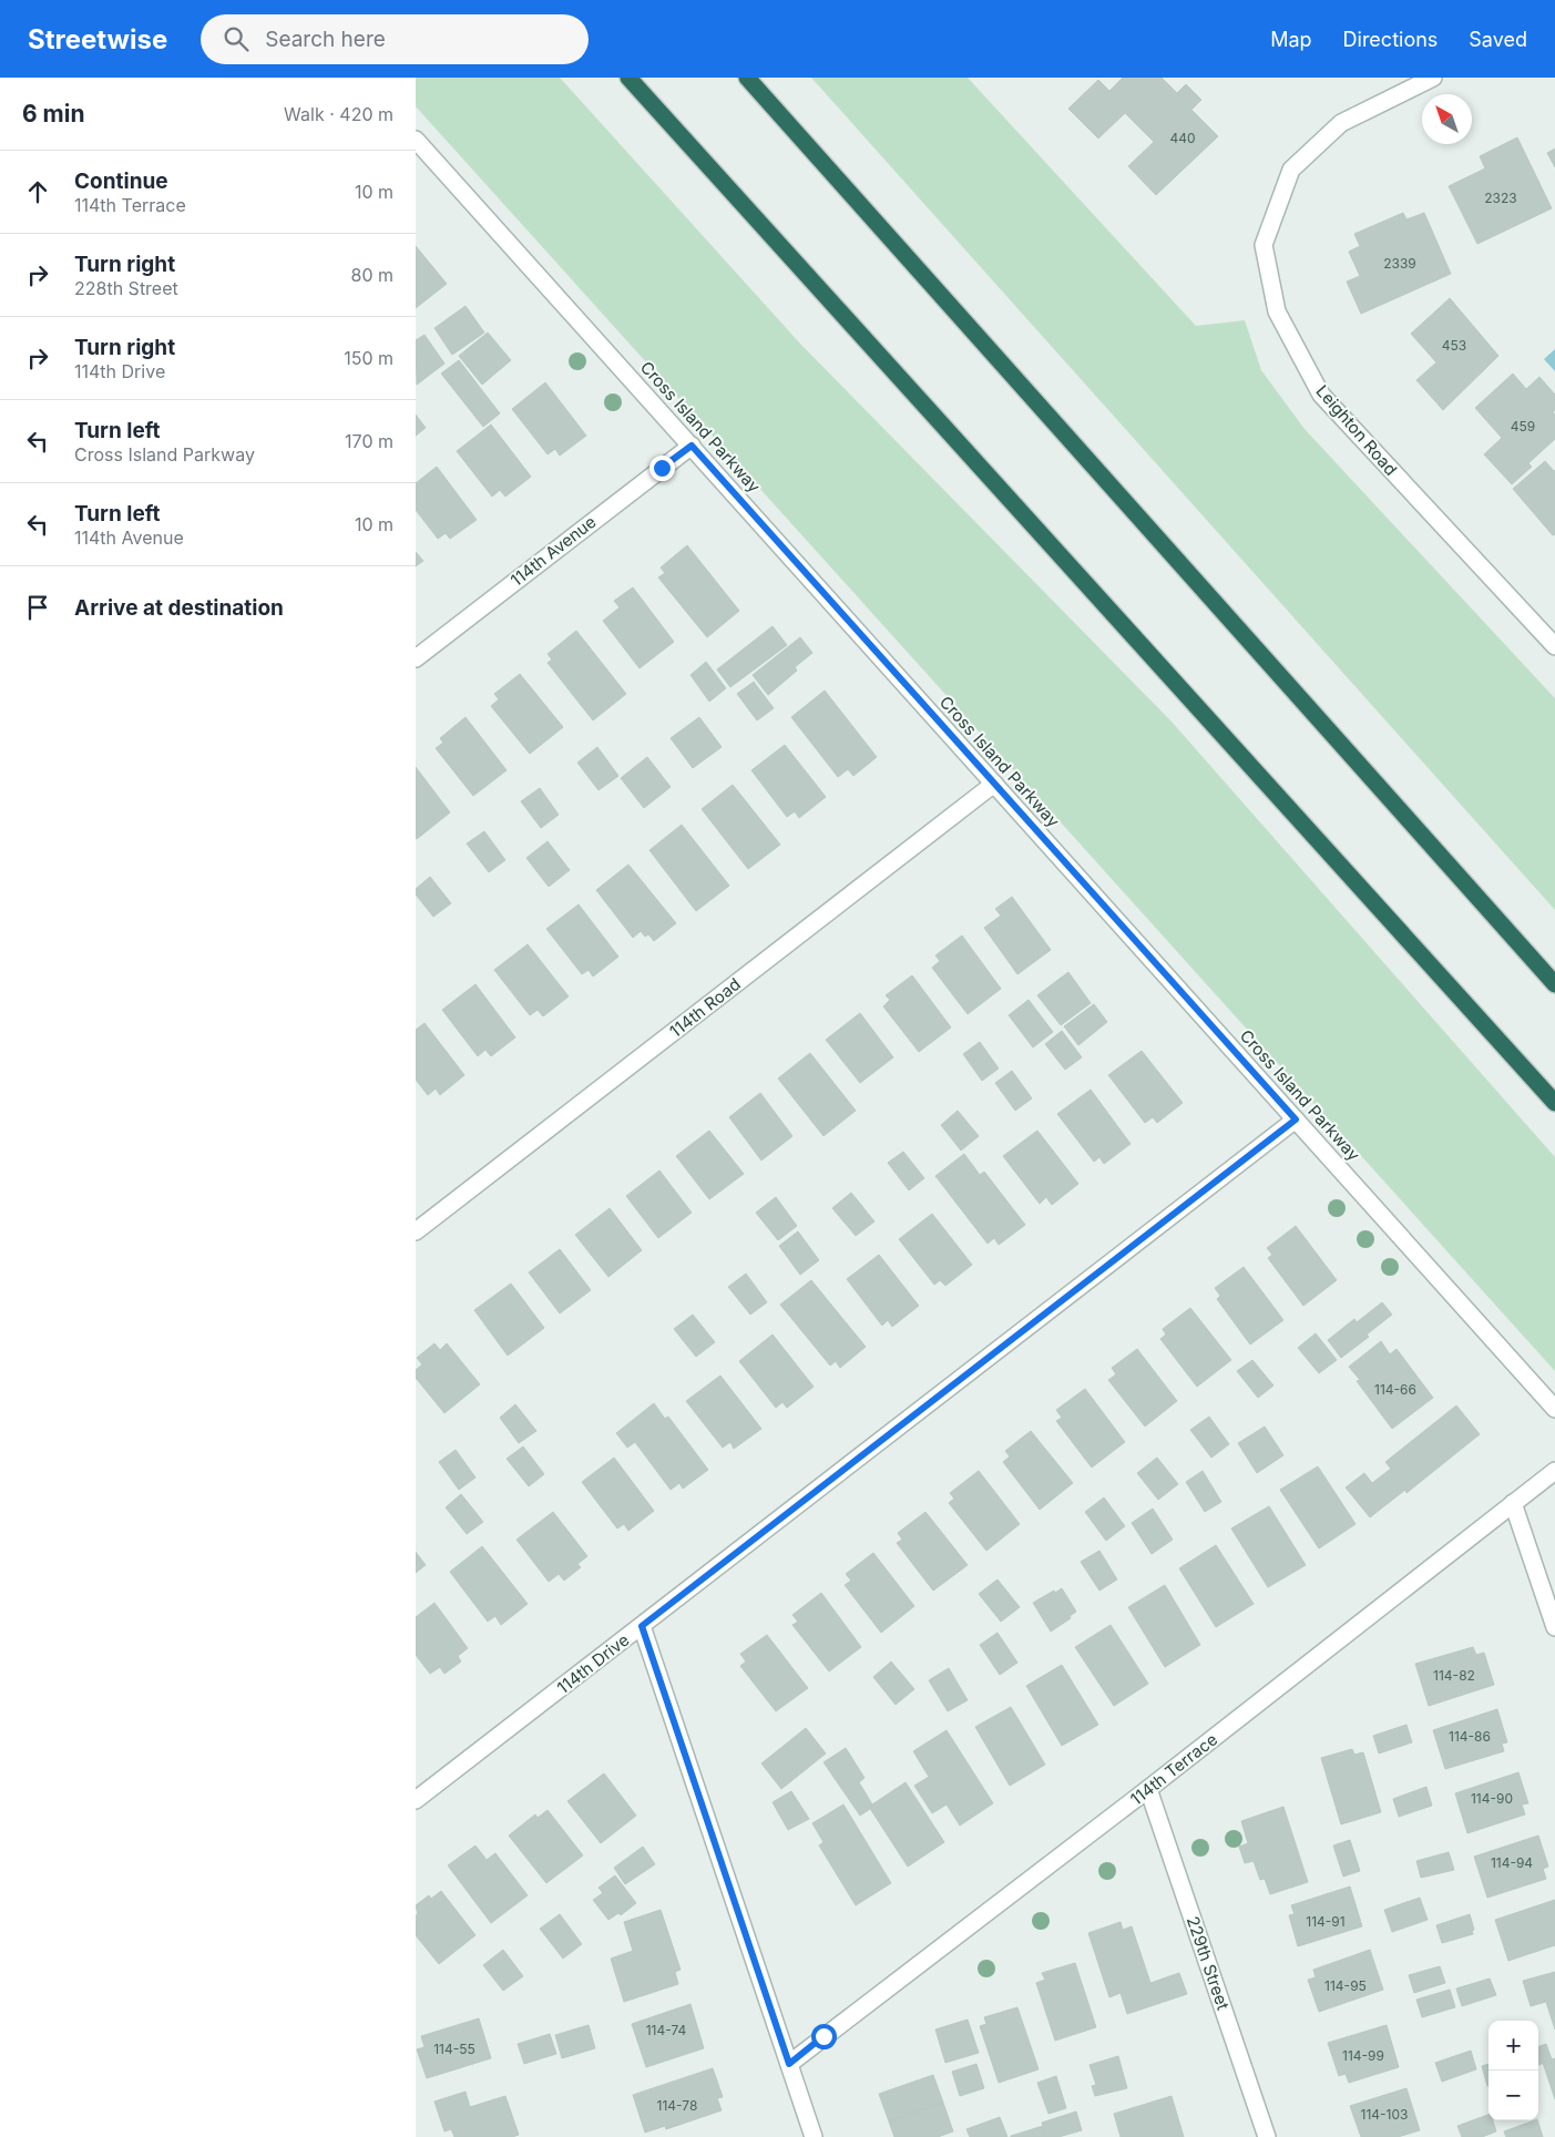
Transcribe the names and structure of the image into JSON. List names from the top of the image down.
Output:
{
  "streets": {
    "street": [
      "Cross Island Parkway",
      "Leighton Road",
      "114th Avenue",
      "114th Road",
      "114th Drive",
      "114th Terrace",
      "229th Street"
    ]
  },
  "crossings": [
    ["Cross Island Parkway", "114th Avenue"],
    ["Cross Island Parkway", "114th Road"],
    ["Cross Island Parkway", "114th Drive"],
    ["114th Terrace", "229th Street"]
  ],
  "house_numbers": [
    "440",
    "2323",
    "2339",
    "453",
    "459",
    "114-66",
    "114-82",
    "114-86",
    "114-90",
    "114-94",
    "114-91",
    "114-95",
    "114-74",
    "114-55",
    "114-99",
    "114-78",
    "114-103"
  ],
  "north": "top left",
  "page": {
    "header": "Streetwise",
    "search": "Search here",
    "nav": ["Map", "Directions", "Saved"],
    "heading": ["6 min", "Walk · 420 m"],
    "list": [
      ["Continue", "114th Terrace", "10 m"],
      ["Turn right", "228th Street", "80 m"],
      ["Turn right", "114th Drive", "150 m"],
      ["Turn left", "Cross Island Parkway", "170 m"],
      ["Turn left", "114th Avenue", "10 m"],
      "Arrive at destination"
    ],
    "map_buttons": ["+", "−"]
  }
}
